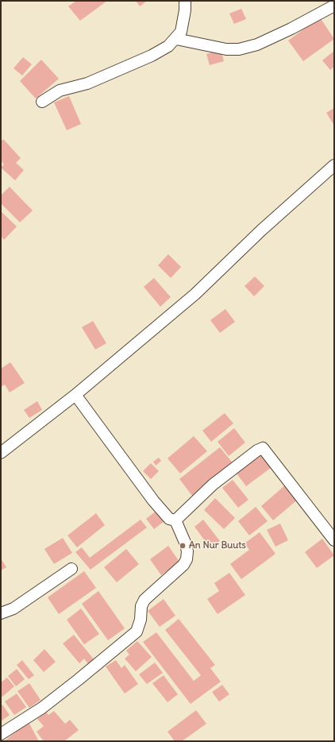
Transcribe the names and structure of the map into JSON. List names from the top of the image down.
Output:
{
  "places": ["An Nur Buuts"]
}
